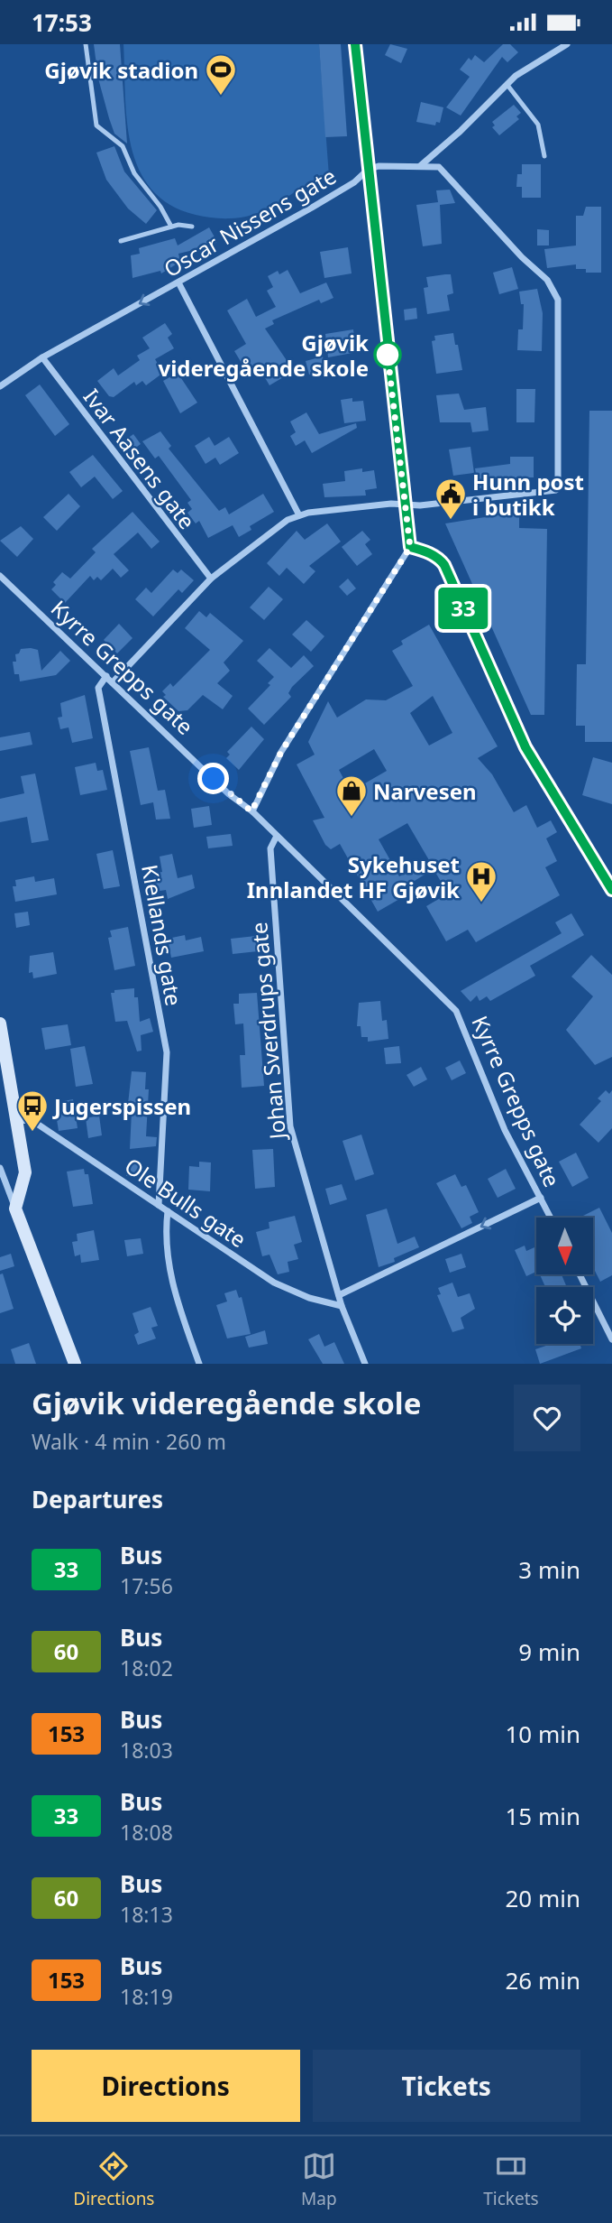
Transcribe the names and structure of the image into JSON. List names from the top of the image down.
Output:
{
  "streets": {
    "street": [
      "Oscar Nissens gate",
      "Ivar Aasens gate",
      "Kyrre Grepps gate",
      "Kiellands gate",
      "Johan Sverdrups gate",
      "Ole Bulls gate"
    ]
  },
  "crossings": [
    ["Oscar Nissens gate", "Ivar Aasens gate"],
    ["Kyrre Grepps gate", "Kiellands gate"],
    ["Kyrre Grepps gate", "Johan Sverdrups gate"],
    ["Kiellands gate", "Ole Bulls gate"],
    ["Johan Sverdrups gate", "Ole Bulls gate"]
  ],
  "places": {
    "sports": ["Gjøvik stadion"],
    "other": ["Gjøvik videregående skole"],
    "public building": ["Hunn post i butikk"],
    "shop": ["Narvesen"],
    "hospital": ["Sykehuset Innlandet HF Gjøvik"],
    "bus stop": ["Jugerspissen"]
  },
  "lines": ["bus line 33"],
  "north": "bottom",
  "page": {
    "status": "17:53",
    "on_map": "33",
    "heading": [
      ["Gjøvik videregående skole", "Walk · 4 min · 260 m"],
      "Departures"
    ],
    "list": [
      {
        "mark": "33",
        "name": "Bus",
        "note": "17:56",
        "value": "3 min"
      },
      {
        "mark": "60",
        "name": "Bus",
        "note": "18:02",
        "value": "9 min"
      },
      {
        "mark": "153",
        "name": "Bus",
        "note": "18:03",
        "value": "10 min"
      },
      {
        "mark": "33",
        "name": "Bus",
        "note": "18:08",
        "value": "15 min"
      },
      {
        "mark": "60",
        "name": "Bus",
        "note": "18:13",
        "value": "20 min"
      },
      {
        "mark": "153",
        "name": "Bus",
        "note": "18:19",
        "value": "26 min"
      }
    ],
    "buttons": ["Directions", "Tickets"],
    "tabs": ["Directions", "Map", "Tickets"]
  }
}
